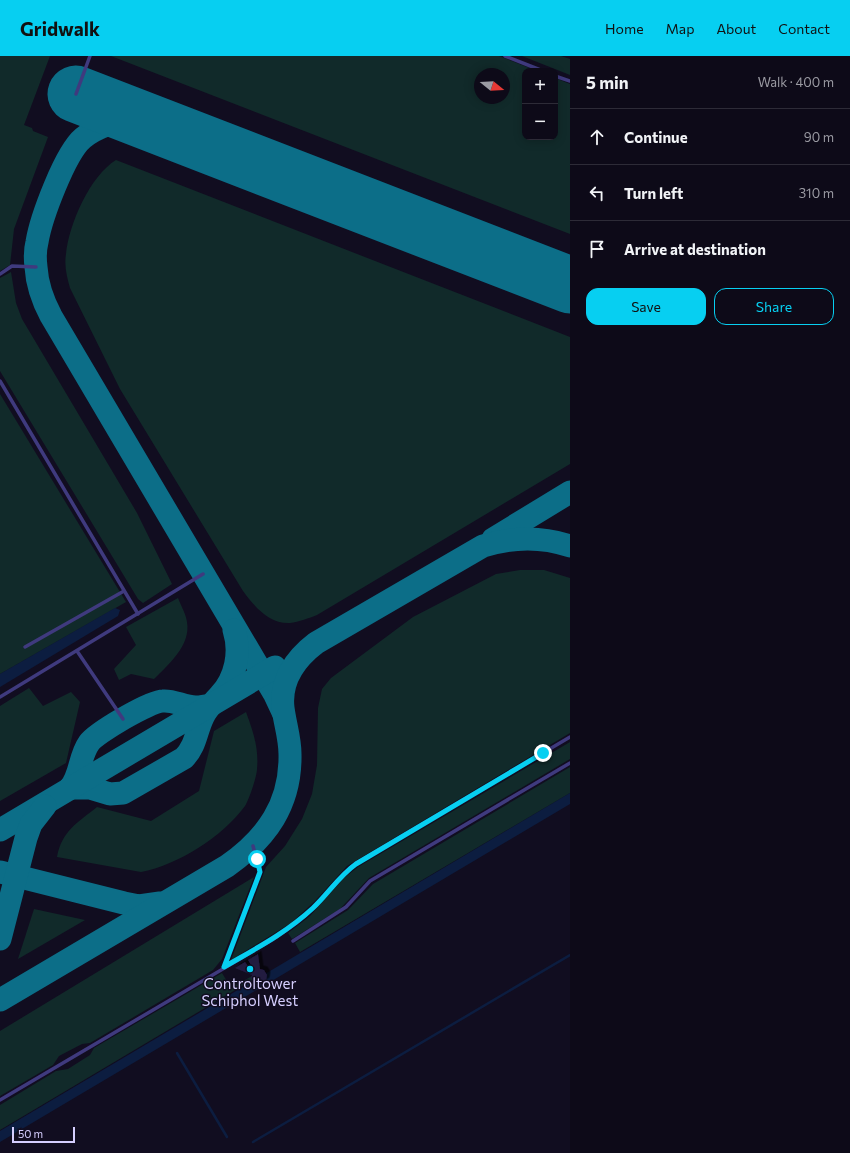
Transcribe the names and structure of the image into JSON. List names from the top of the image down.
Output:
{
  "places": ["Controltower Schiphol West"],
  "scale_bar": "50 m",
  "north": "right",
  "page": {
    "header": "Gridwalk",
    "nav": [
      "Home",
      "Map",
      "About",
      "Contact"
    ],
    "heading": ["5 min", "Walk · 400 m"],
    "map_buttons": ["+", "−"],
    "list": [
      ["Continue", "90 m"],
      ["Turn left", "310 m"],
      "Arrive at destination"
    ],
    "buttons": ["Save", "Share"],
    "scale": "50 m"
  }
}
